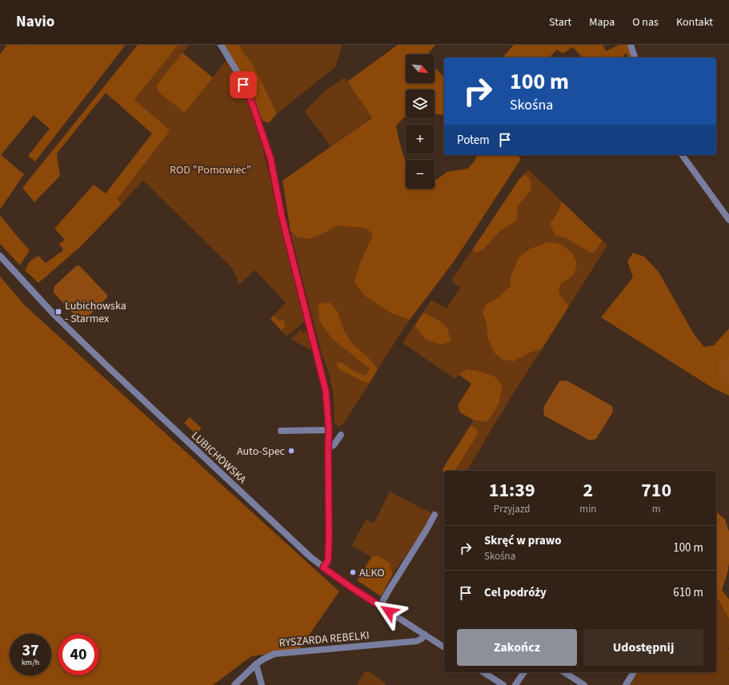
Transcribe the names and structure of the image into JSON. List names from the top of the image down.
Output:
{
  "streets": {
    "street": ["LUBICHOWSKA", "RYSZARDA REBELKI"]
  },
  "crossings": [
    ["LUBICHOWSKA", "RYSZARDA REBELKI"]
  ],
  "parks": ["ROD \"Pomowiec\""],
  "places": {
    "transit": ["Lubichowska - Starmex"],
    "other": ["Auto-Spec", "ALKO"]
  },
  "north": "bottom right",
  "page": {
    "header": "Navio",
    "nav": [
      "Start",
      "Mapa",
      "O nas",
      "Kontakt"
    ],
    "map_buttons": ["+", "−"],
    "turn": ["100 m", "Skośna"],
    "then": "Potem",
    "eta": [
      "11:39",
      "Przyjazd",
      "2",
      "min",
      "710",
      "m"
    ],
    "list": [
      {
        "name": "Skręć w prawo",
        "note": "Skośna",
        "value": "100 m"
      },
      {
        "name": "Cel podróży",
        "value": "610 m"
      }
    ],
    "buttons": ["Zakończ", "Udostępnij"],
    "speed": "37 km/h",
    "limit": "40"
  }
}
